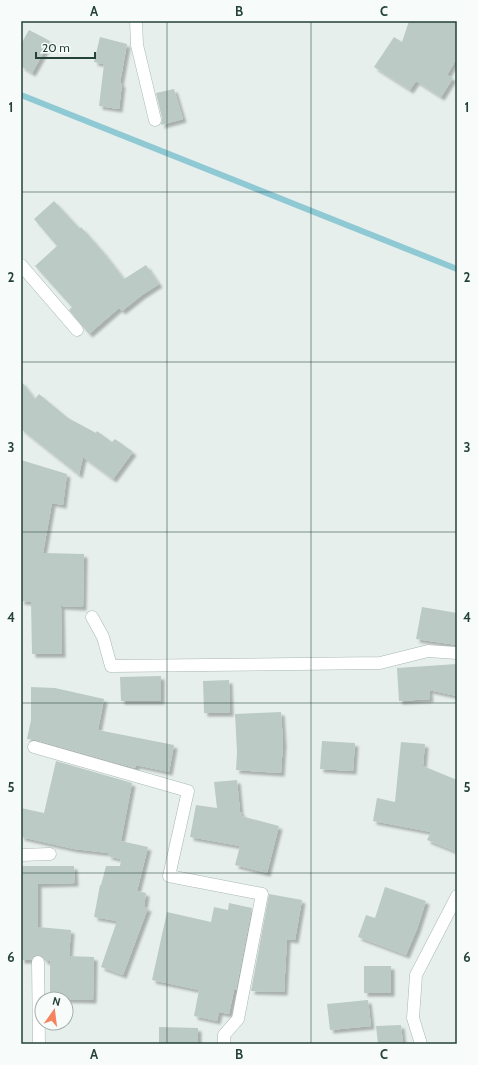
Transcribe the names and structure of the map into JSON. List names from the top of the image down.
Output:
{
  "scale_bar": "20 m",
  "north": "top",
  "grid": {
    "columns": ["A", "B", "C"],
    "rows": [
      "1",
      "2",
      "3",
      "4",
      "5",
      "6"
    ]
  }
}
